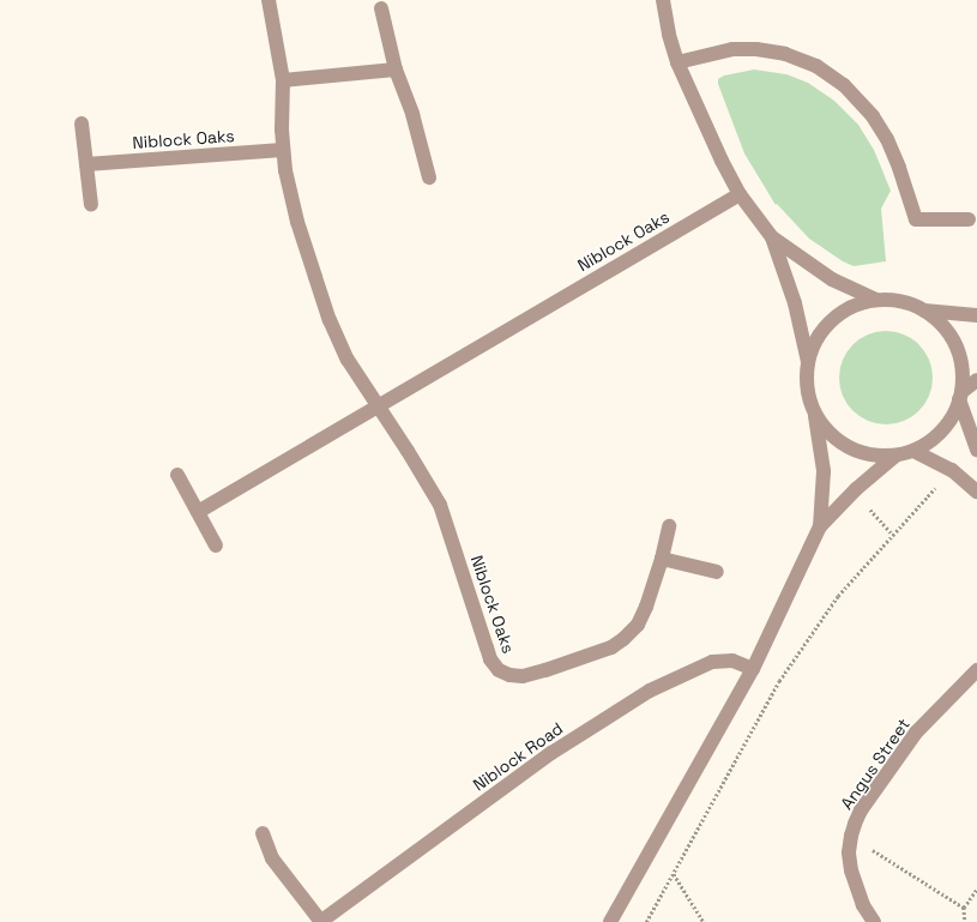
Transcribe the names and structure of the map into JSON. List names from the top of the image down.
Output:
{
  "streets": {
    "street": ["Niblock Oaks", "Niblock Road", "Angus Street"]
  }
}
